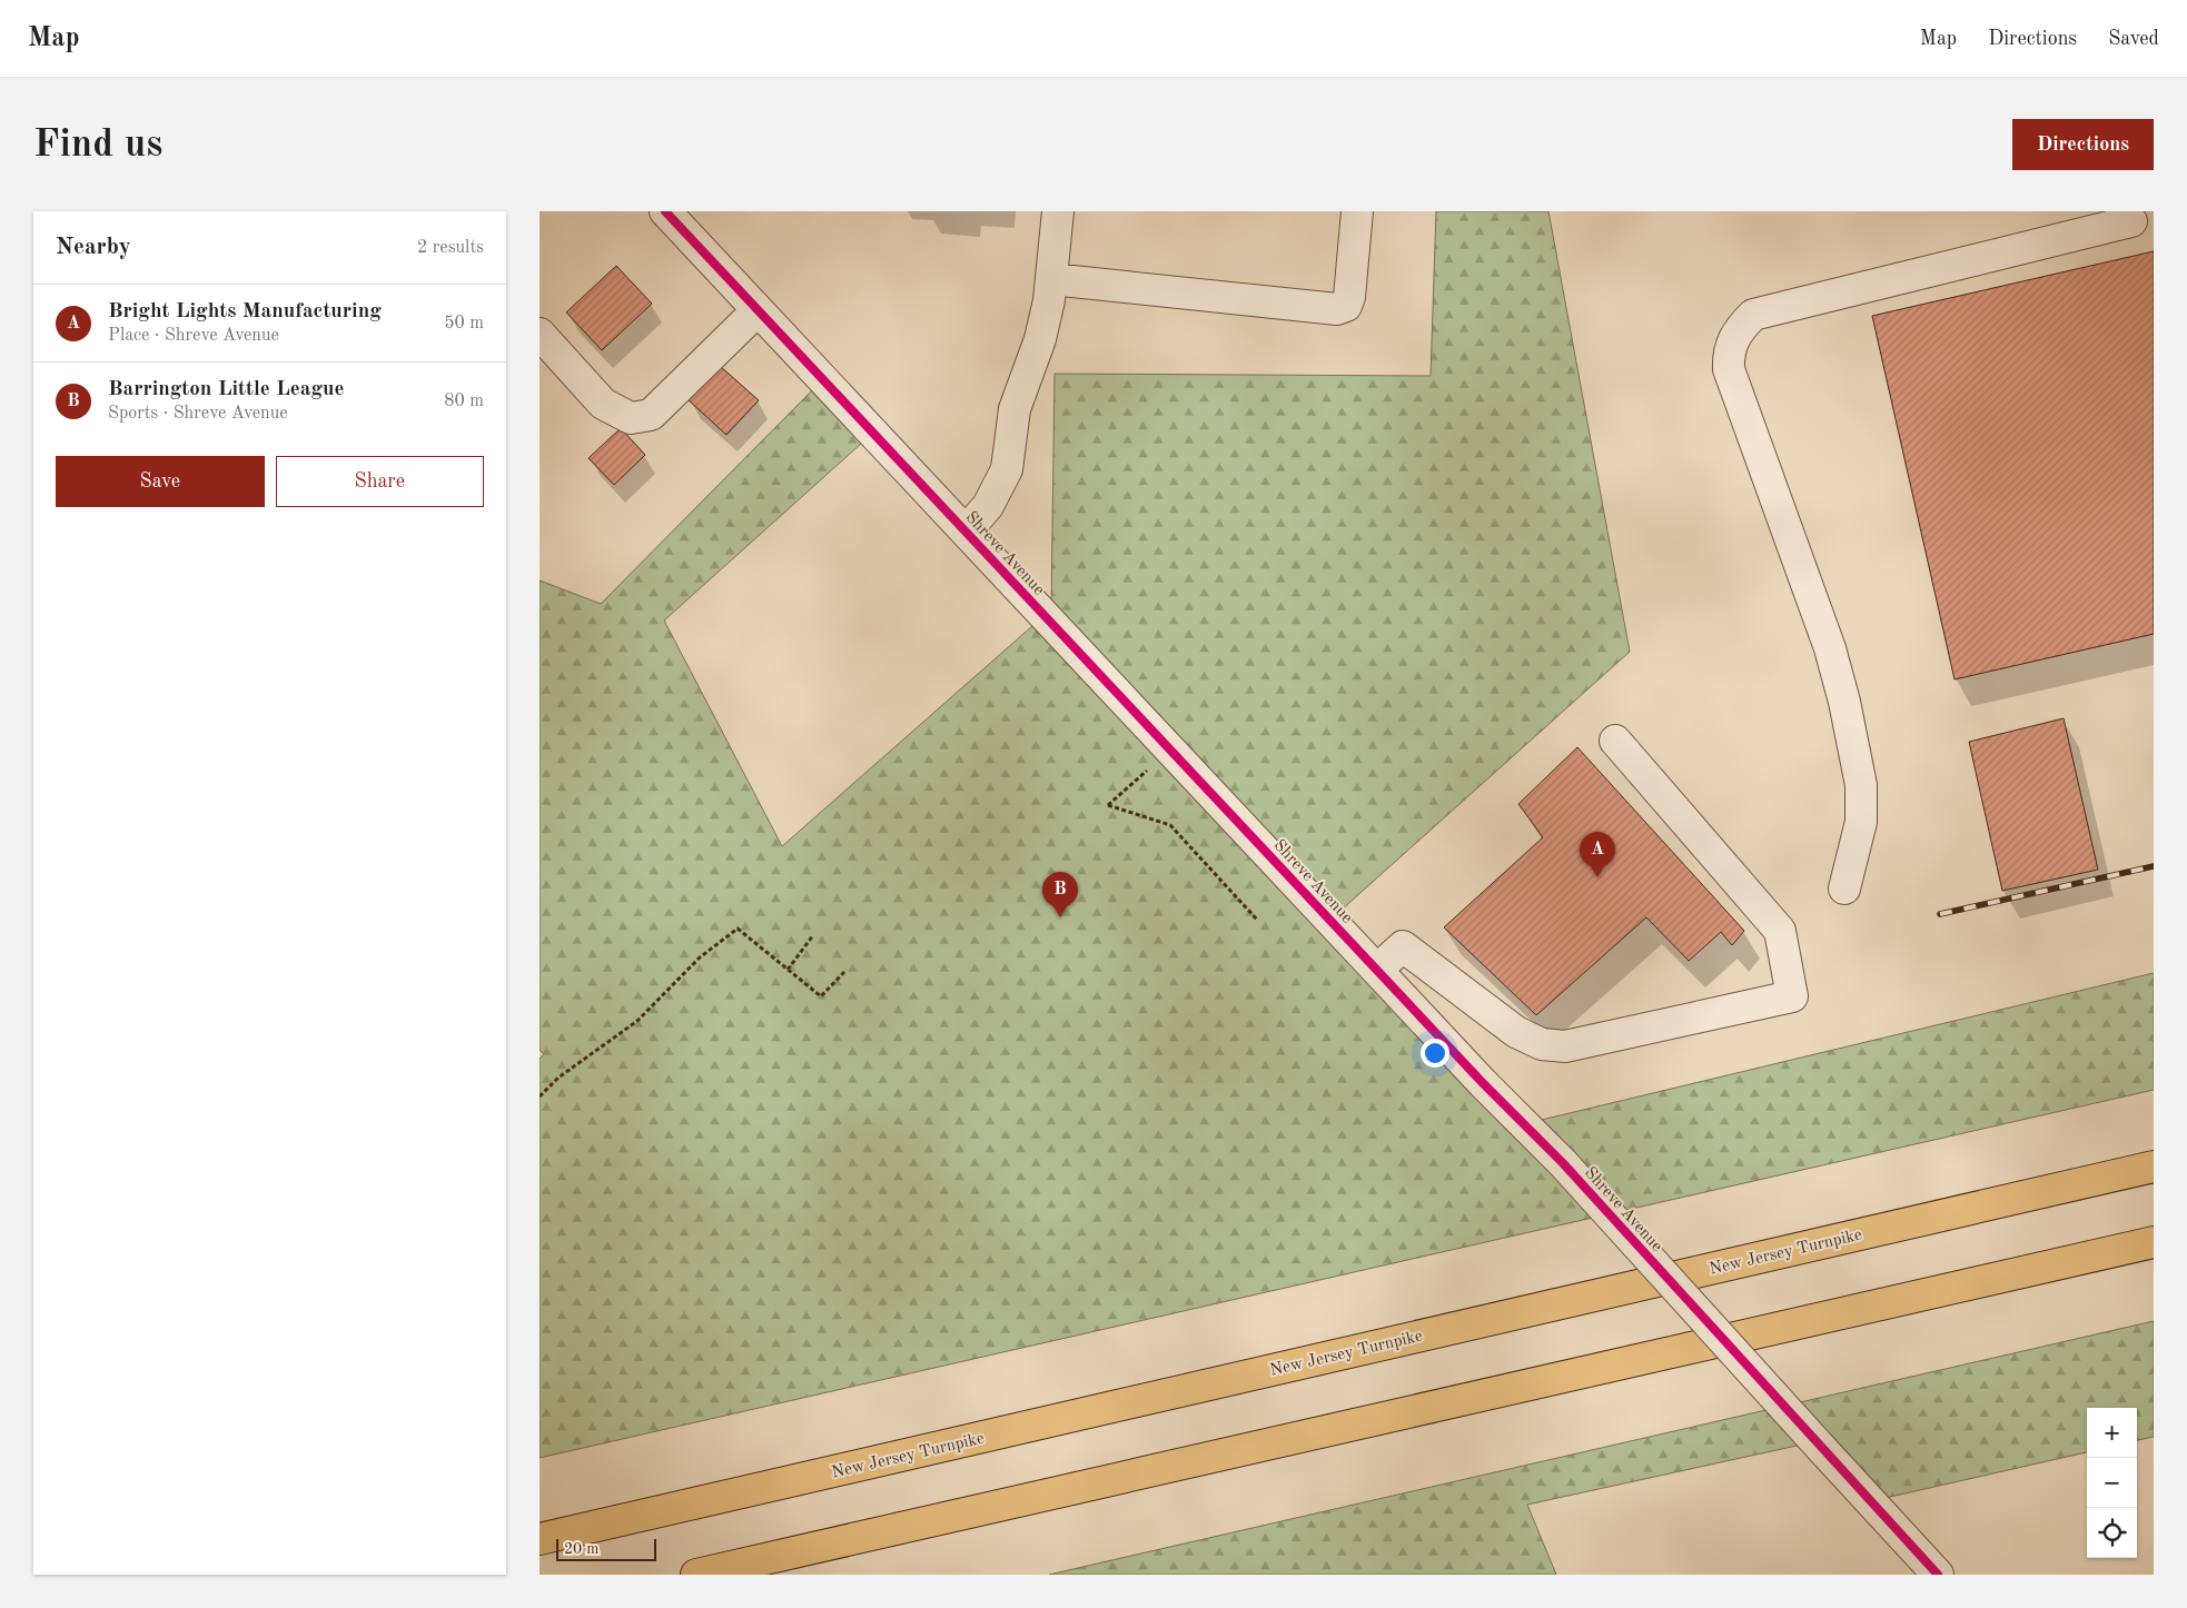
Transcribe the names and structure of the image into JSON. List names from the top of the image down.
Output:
{
  "streets": {
    "highway": ["New Jersey Turnpike"],
    "street": ["Shreve Avenue"]
  },
  "scale_bar": "20 m",
  "page": {
    "header": "Map",
    "nav": ["Map", "Directions", "Saved"],
    "buttons": [
      "Directions",
      ["Save", "Share"]
    ],
    "title": "Find us",
    "heading": ["Nearby", "2 results"],
    "list": [
      {
        "mark": "A",
        "name": "Bright Lights Manufacturing",
        "note": "Place · Shreve Avenue",
        "value": "50 m"
      },
      {
        "mark": "B",
        "name": "Barrington Little League",
        "note": "Sports · Shreve Avenue",
        "value": "80 m"
      }
    ],
    "pins": ["A", "B"],
    "map_buttons": ["+", "−"],
    "scale": "20 m"
  }
}
